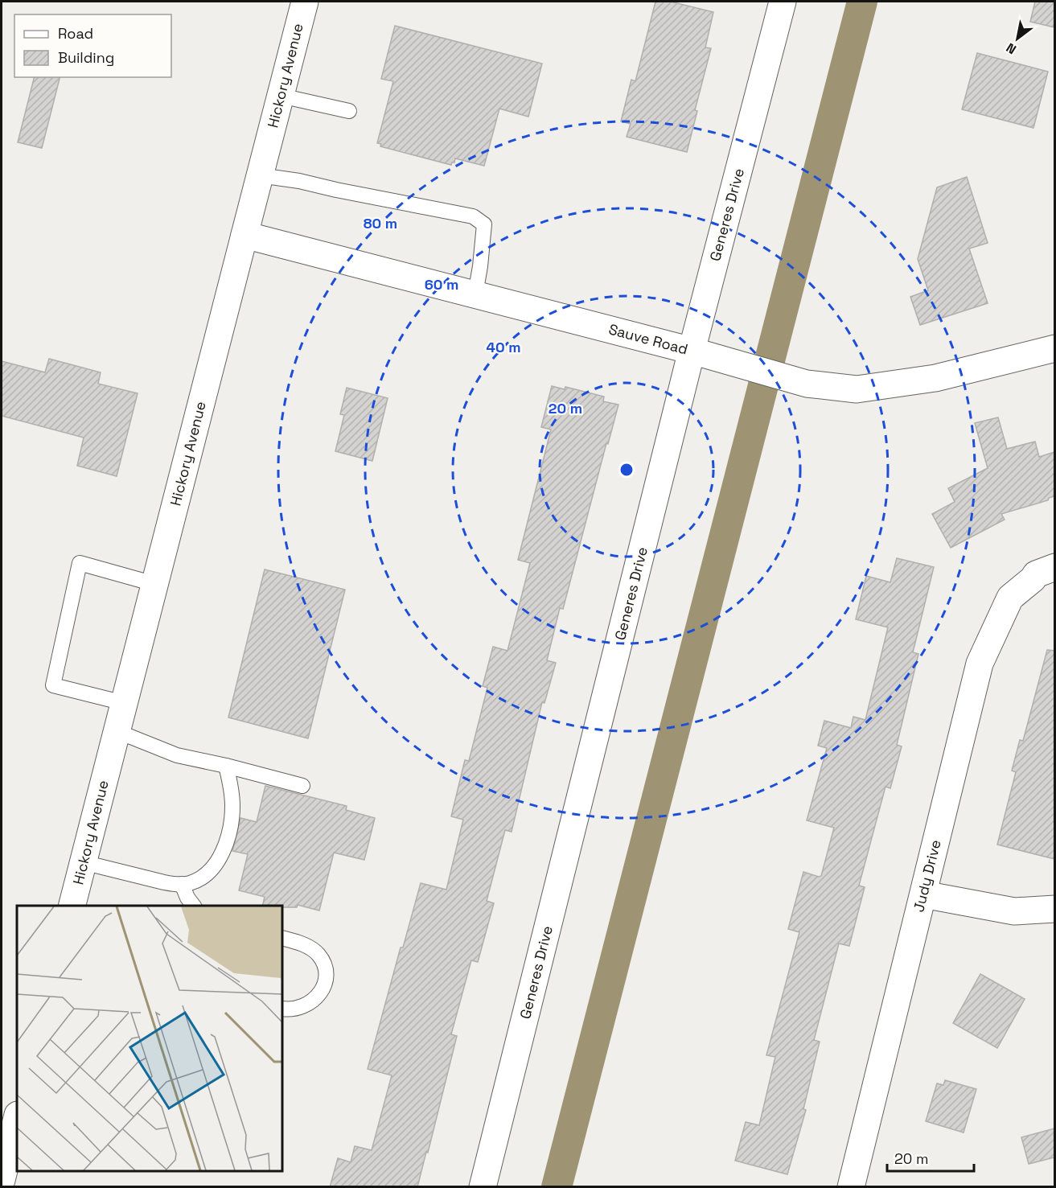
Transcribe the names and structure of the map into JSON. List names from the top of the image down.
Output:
{
  "streets": {
    "street": [
      "Hickory Avenue",
      "Generes Drive",
      "Sauve Road",
      "Judy Drive"
    ]
  },
  "crossings": [
    ["Hickory Avenue", "Sauve Road"],
    ["Generes Drive", "Sauve Road"]
  ],
  "legend": ["Road", "Building"],
  "scale_bar": "20 m",
  "north": "bottom left",
  "rings": [
    "80 m",
    "60 m",
    "40 m",
    "20 m"
  ]
}
